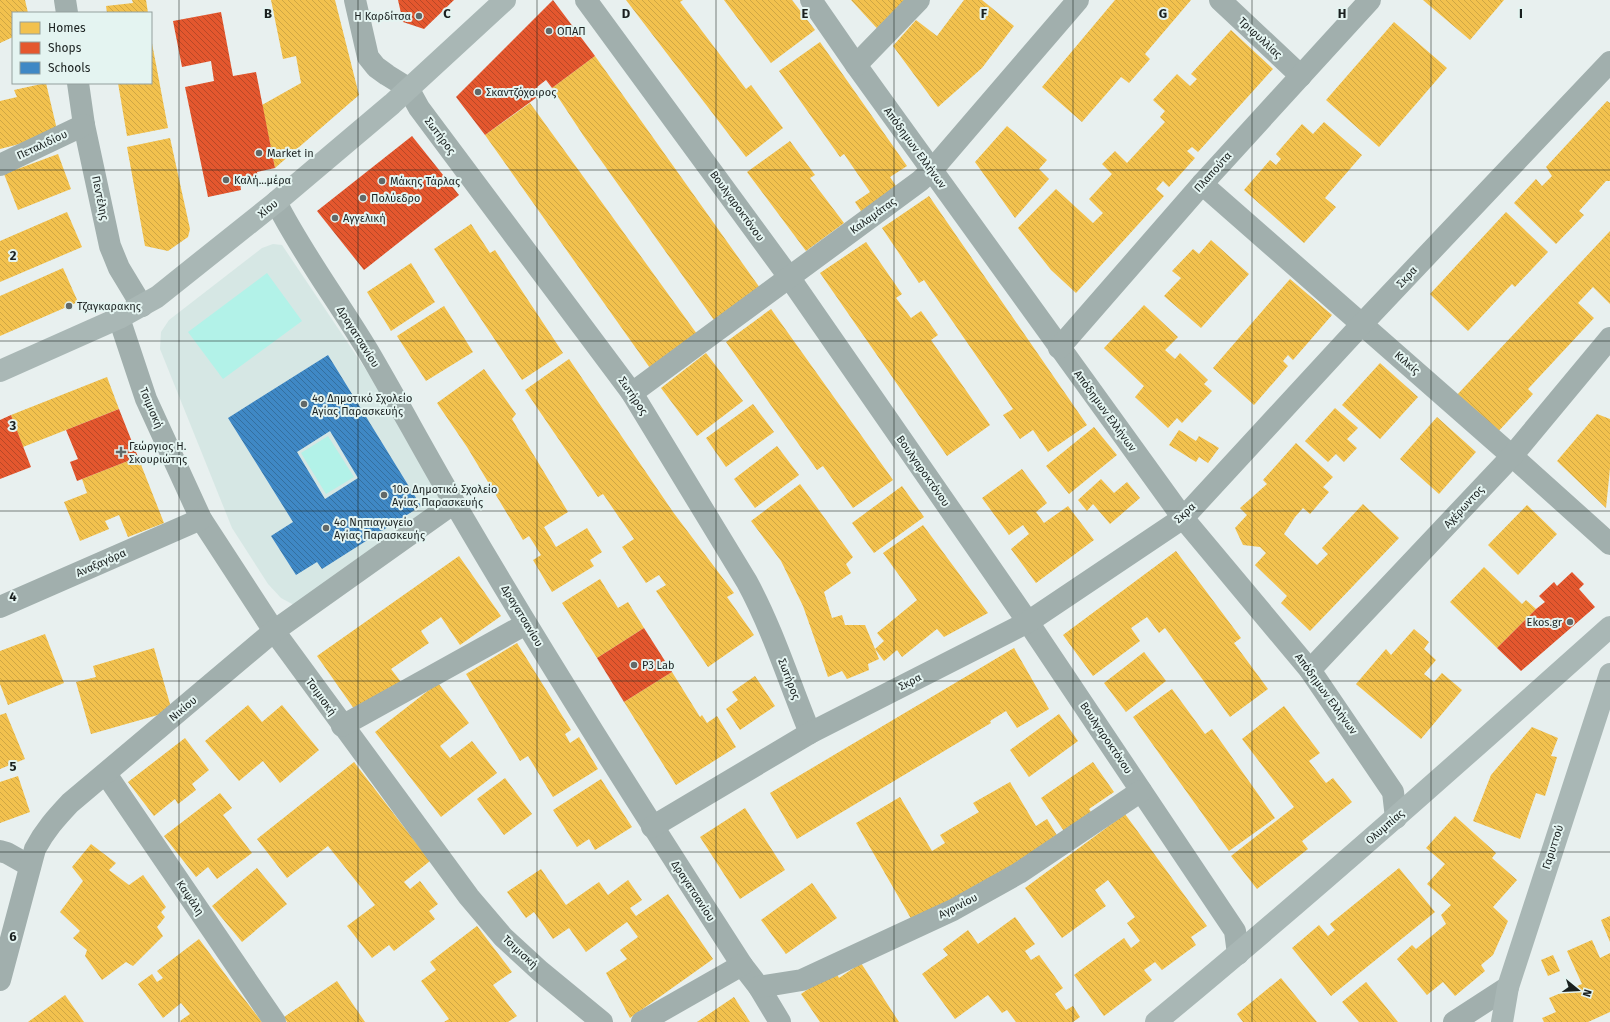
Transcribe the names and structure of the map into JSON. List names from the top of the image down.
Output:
{
  "streets": {
    "street": [
      "Τριφυλλίας",
      "Σωτήρος",
      "Πεταλιδίου",
      "Απόδημων Ελλήνων",
      "Πλαπούτα",
      "Πεντέλης",
      "Βουλγαροκτόνου",
      "Χίου",
      "Καλαμάτας",
      "Σκρα",
      "Δραγατσανίου",
      "Κιλκίς",
      "Τσιμισκή",
      "Αχέρωντος",
      "Αναξαγόρα",
      "Νικίου",
      "Ολυμπίας",
      "Γαρυττού",
      "Καψάλη",
      "Αγρινίου"
    ]
  },
  "crossings": [
    ["Τριφυλλίας", "Πλαπούτα"],
    ["Σωτήρος", "Χίου"],
    ["Σωτήρος", "Καλαμάτας"],
    ["Σωτήρος", "Σκρα"],
    ["Πεταλιδίου", "Πεντέλης"],
    ["Απόδημων Ελλήνων", "Πλαπούτα"],
    ["Απόδημων Ελλήνων", "Καλαμάτας"],
    ["Απόδημων Ελλήνων", "Σκρα"],
    ["Απόδημων Ελλήνων", "Αχέρωντος"],
    ["Απόδημων Ελλήνων", "Ολυμπίας"],
    ["Πλαπούτα", "Κιλκίς"],
    ["Πεντέλης", "Χίου"],
    ["Βουλγαροκτόνου", "Καλαμάτας"],
    ["Βουλγαροκτόνου", "Σκρα"],
    ["Βουλγαροκτόνου", "Ολυμπίας"],
    ["Βουλγαροκτόνου", "Αγρινίου"],
    ["Χίου", "Δραγατσανίου"],
    ["Χίου", "Τσιμισκή"],
    ["Σκρα", "Δραγατσανίου"],
    ["Σκρα", "Κιλκίς"],
    ["Δραγατσανίου", "Νικίου"],
    ["Δραγατσανίου", "Αγρινίου"],
    ["Κιλκίς", "Αχέρωντος"],
    ["Τσιμισκή", "Αναξαγόρα"],
    ["Τσιμισκή", "Νικίου"],
    ["Νικίου", "Καψάλη"]
  ],
  "places": {
    "other": [
      "Η Καρδίτσα",
      "ΟΠΑΠ",
      "Σκαντζόχοιρος",
      "Market in",
      "Καλή...μέρα",
      "Μάκης Τάρλας",
      "Πολύεδρο",
      "Αγγελική",
      "Τζαγκαρακης",
      "4ο Δημοτικό Σχολείο Αγίας Παρασκευής",
      "10ο Δημοτικό Σχολείο Αγίας Παρασκευής",
      "4ο Νηπιαγωγείο Αγίας Παρασκευής",
      "Ekos.gr",
      "P3 Lab"
    ],
    "health": ["Γεώργιος Η. Σκουριώτης"]
  },
  "legend": ["Homes", "Shops", "Schools"],
  "north": "right",
  "grid": {
    "columns": [
      "B",
      "C",
      "D",
      "E",
      "F",
      "G",
      "H",
      "I"
    ],
    "rows": [
      "2",
      "3",
      "4",
      "5",
      "6"
    ]
  }
}
